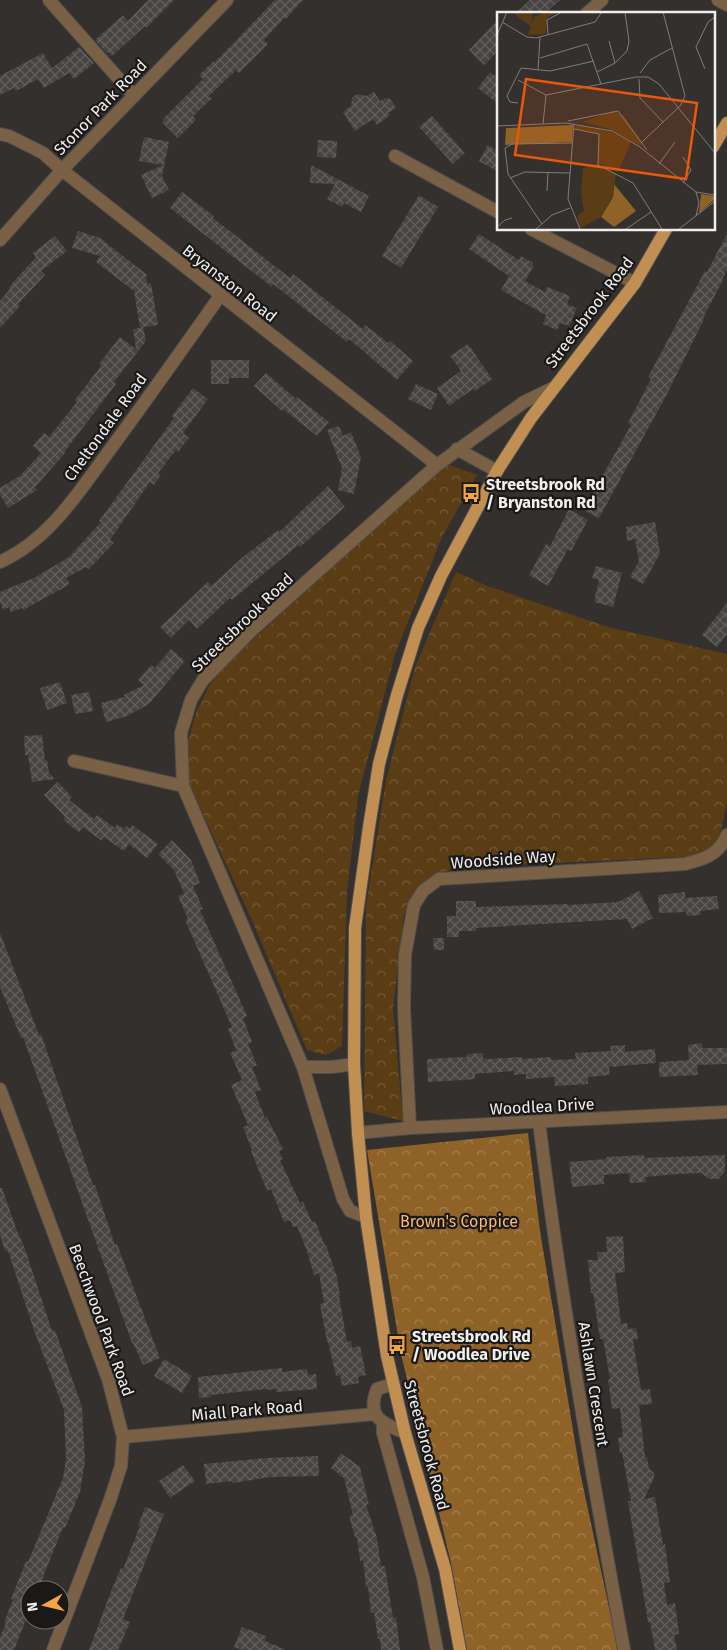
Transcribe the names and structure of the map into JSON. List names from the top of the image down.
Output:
{
  "streets": {
    "main road": ["Streetsbrook Road"],
    "street": [
      "Stonor Park Road",
      "Bryanston Road",
      "Cheltondale Road",
      "Woodside Way",
      "Woodlea Drive",
      "Beechwood Park Road",
      "Ashlawn Crescent",
      "Miall Park Road"
    ]
  },
  "crossings": [
    ["Stonor Park Road", "Bryanston Road"],
    ["Bryanston Road", "Streetsbrook Road"],
    ["Bryanston Road", "Cheltondale Road"],
    ["Streetsbrook Road", "Woodlea Drive"],
    ["Streetsbrook Road", "Miall Park Road"],
    ["Woodside Way", "Woodlea Drive"],
    ["Woodlea Drive", "Ashlawn Crescent"],
    ["Beechwood Park Road", "Miall Park Road"]
  ],
  "parks": ["Brown's Coppice"],
  "places": {
    "bus stop": ["Streetsbrook Rd / Bryanston Rd", "Streetsbrook Rd / Woodlea Drive"]
  },
  "north": "left"
}
